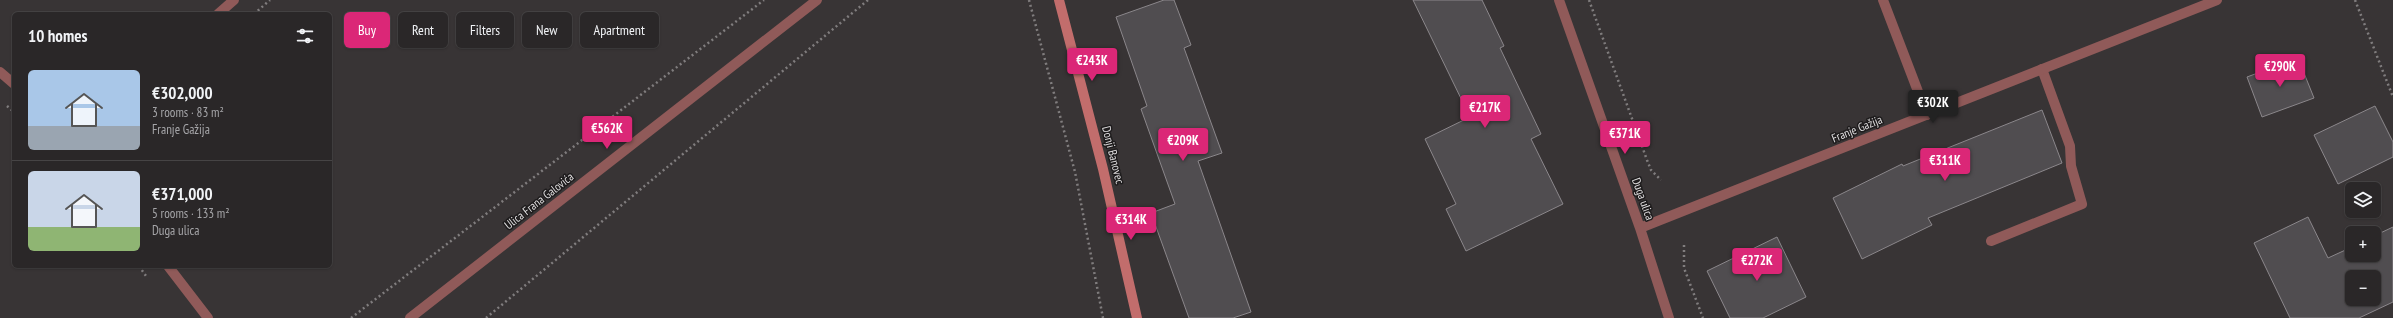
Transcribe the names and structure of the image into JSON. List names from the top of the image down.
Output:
{
  "streets": {
    "main road": ["Donji Banovec"],
    "street": ["Franje Gažija", "Duga ulica", "Ulica Frana Galovića"]
  },
  "crossings": [
    ["Franje Gažija", "Duga ulica"]
  ],
  "page": {
    "chip": [
      "Buy",
      "Rent",
      "Filters",
      "New",
      "Apartment"
    ],
    "heading": "10 homes",
    "price": [
      "€243K",
      "€290K",
      "€302K",
      "€217K",
      "€562K",
      "€371K",
      "€209K",
      "€311K",
      "€314K",
      "€272K"
    ],
    "list": [
      {
        "name": "€302,000",
        "note": "3 rooms · 83 m² · Franje Gažija"
      },
      {
        "name": "€371,000",
        "note": "5 rooms · 133 m² · Duga ulica"
      }
    ],
    "map_buttons": ["+", "−"]
  }
}
